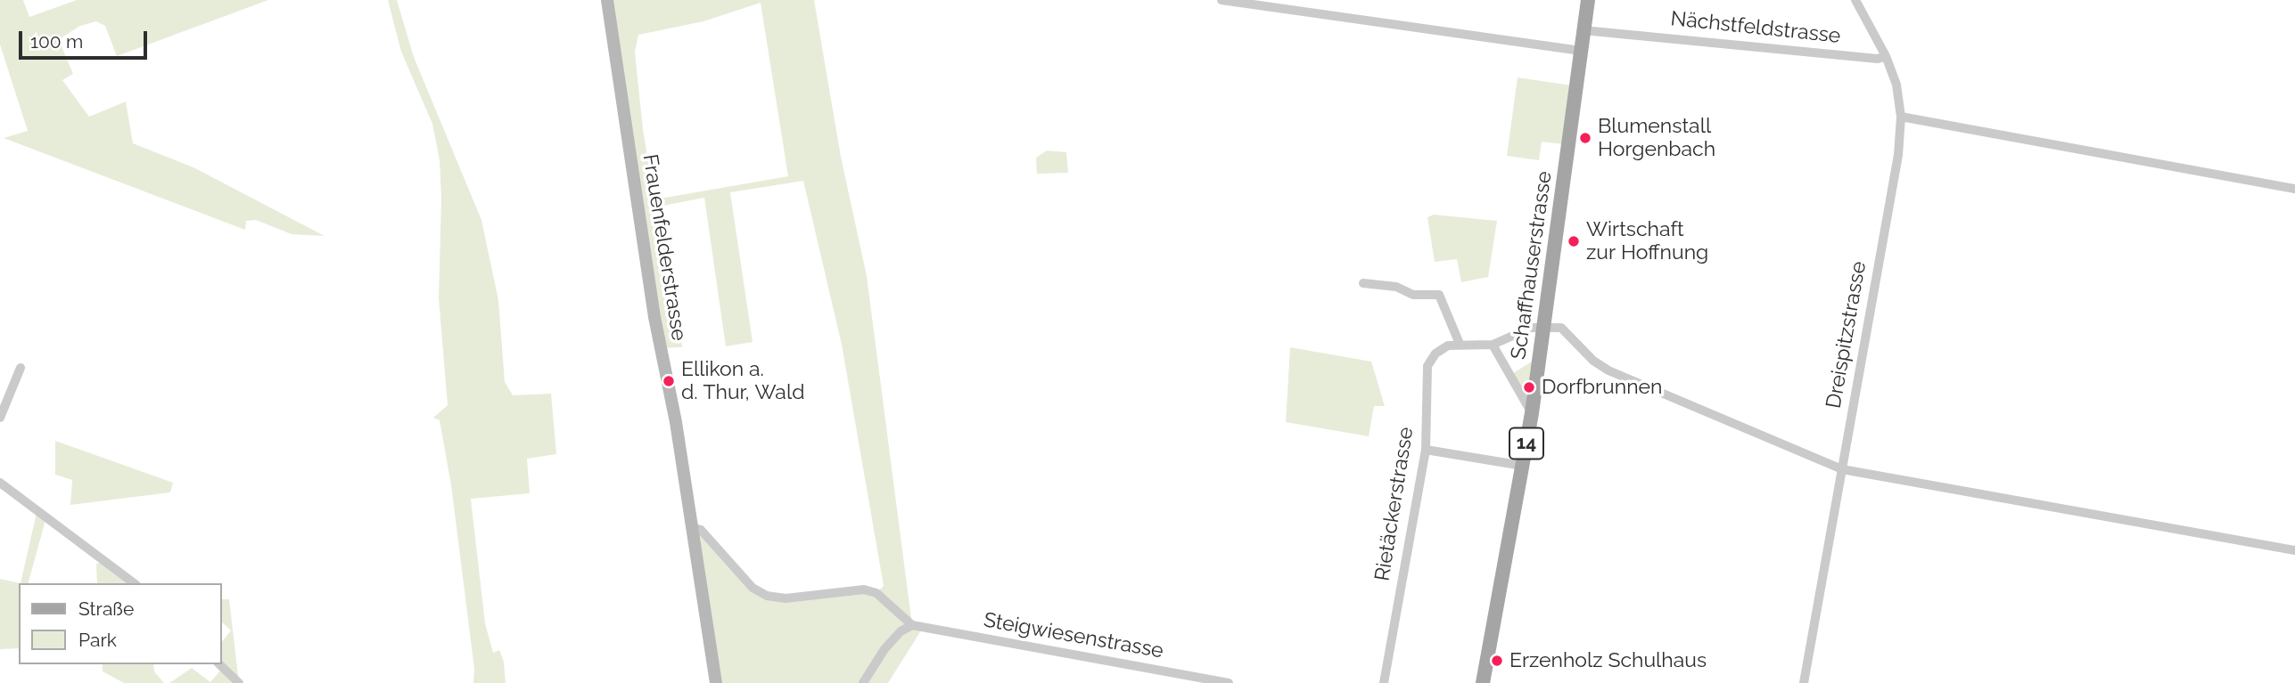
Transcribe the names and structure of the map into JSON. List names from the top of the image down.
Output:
{
  "streets": {
    "main road": ["Schaffhauserstrasse", "14"],
    "street": [
      "Nächstfeldstrasse",
      "Frauenfelderstrasse",
      "Dreispitzstrasse",
      "Rietäckerstrasse",
      "Steigwiesenstrasse"
    ]
  },
  "crossings": [
    ["Nächstfeldstrasse", "Schaffhauserstrasse"],
    ["Nächstfeldstrasse", "Dreispitzstrasse"],
    ["Schaffhauserstrasse", "Rietäckerstrasse"]
  ],
  "places": [
    "Blumenstall Horgenbach",
    "Wirtschaft zur Hoffnung",
    "Ellikon a. d. Thur, Wald",
    "Dorfbrunnen",
    "Erzenholz Schulhaus"
  ],
  "legend": ["Straße", "Park"],
  "scale_bar": "100 m"
}
